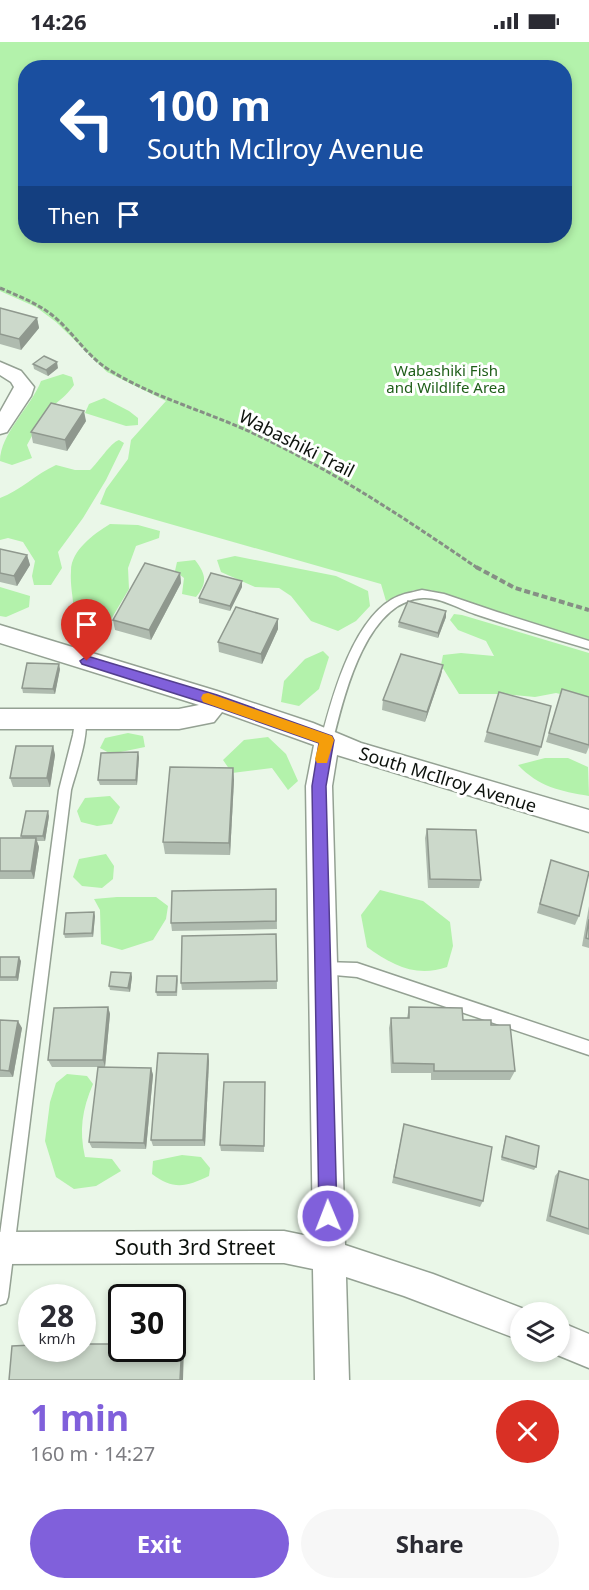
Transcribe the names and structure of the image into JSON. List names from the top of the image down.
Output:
{
  "streets": {
    "street": ["South McIlroy Avenue", "South 3rd Street"],
    "path": ["Wabashiki Trail"]
  },
  "parks": ["Wabashiki Fish and Wildlife Area"],
  "page": {
    "status": "14:26",
    "turn": ["100 m", "South McIlroy Avenue"],
    "then": "Then",
    "speed": "28 km/h",
    "limit": "30",
    "heading": ["1 min", "160 m · 14:27"],
    "buttons": ["Exit", "Share"]
  }
}
